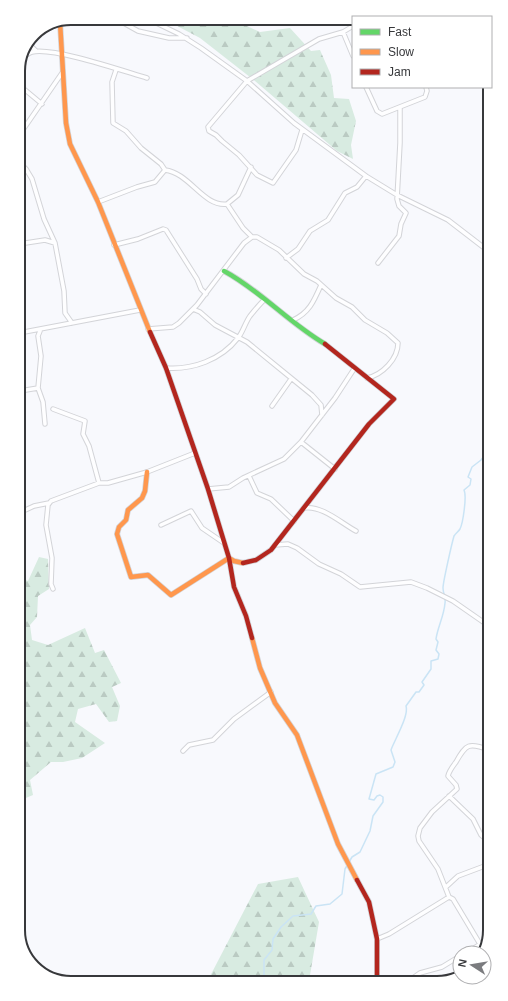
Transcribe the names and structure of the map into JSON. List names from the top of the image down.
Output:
{
  "legend": ["Fast", "Slow", "Jam"],
  "north": "left"
}
